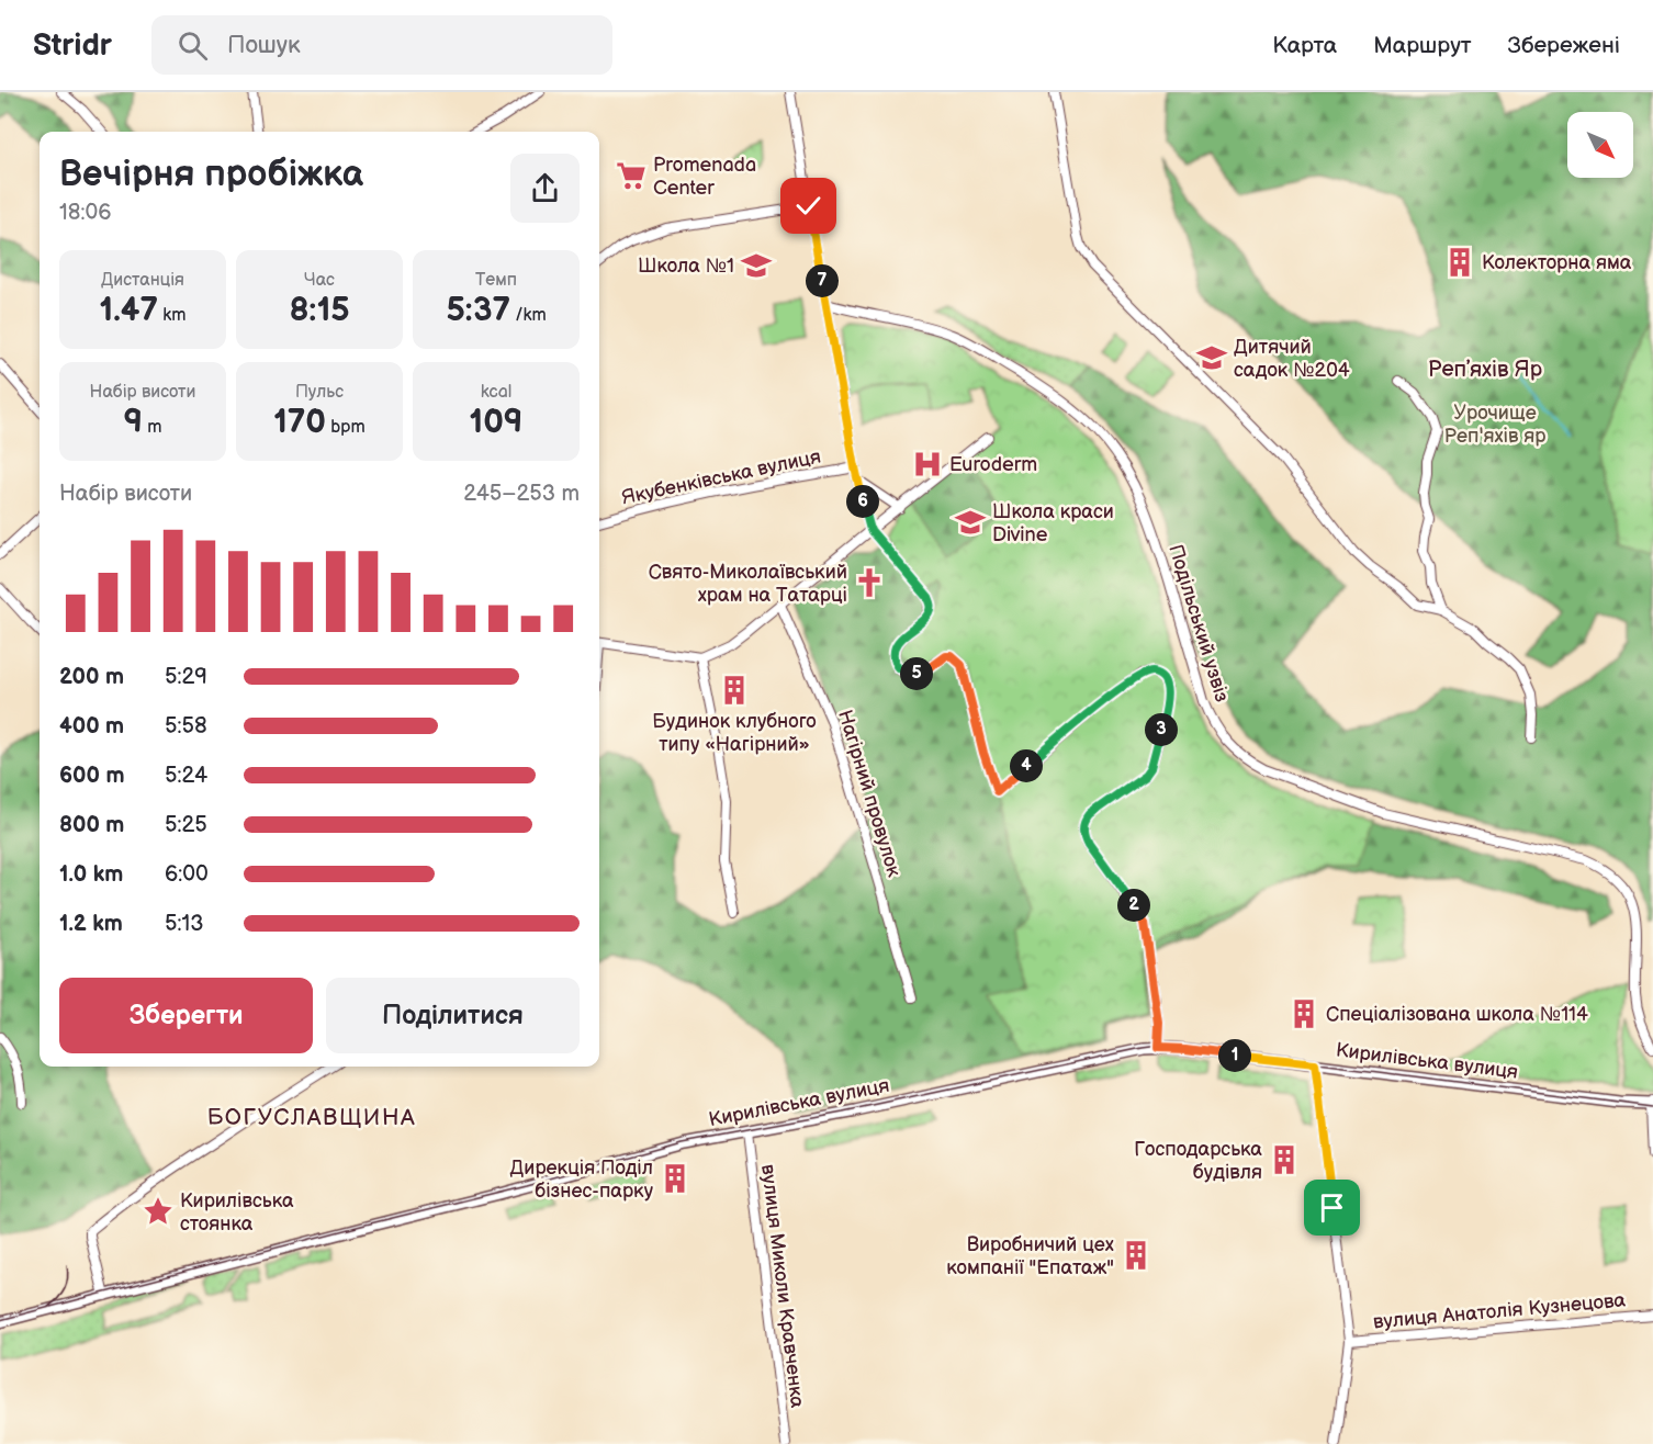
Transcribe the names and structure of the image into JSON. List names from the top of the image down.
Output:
{
  "streets": {
    "main road": ["Кирилівська вулиця"],
    "street": [
      "Якубенківська вулиця",
      "Подільський узвіз",
      "Нагірний провулок",
      "вулиця Миколи Кравченка",
      "вулиця Анатолія Кузнецова"
    ]
  },
  "crossings": [
    ["Кирилівська вулиця", "вулиця Миколи Кравченка"]
  ],
  "districts": ["Репʼяхів Яр", "БОГУСЛАВЩИНА"],
  "parks": ["Урочище Реп'яхів яр"],
  "places": {
    "supermarket": ["Promenada Center"],
    "building": [
      "Колекторна яма",
      "Будинок клубного типу «Нагірний»",
      "Спеціалізована школа №114",
      "Господарська будівля",
      "Дирекція Поділ бізнес-парку",
      "Виробничий цех компанії \"Епатаж\""
    ],
    "school or university": ["Школа №1", "Дитячий садок №204", "Школа краси Divine"],
    "hospital": ["Euroderm"],
    "church": ["Свято-Миколаївський храм на Татарці"],
    "place": ["Кирилівська стоянка"]
  },
  "north": "bottom right",
  "page": {
    "header": "Stridr",
    "search": "Пошук",
    "nav": ["Карта", "Маршрут", "Збережені"],
    "heading": ["Вечірня пробіжка", "18:06"],
    "stats": [
      ["Дистанція", "1.47 km"],
      ["Час", "8:15"],
      ["Темп", "5:37 /km"],
      ["Набір висоти", "9 m"],
      ["Пульс", "170 bpm"],
      ["kcal", "109"]
    ],
    "pins": [
      "7",
      "6",
      "5",
      "3",
      "4",
      "2",
      "1"
    ],
    "chart": ["Набір висоти", "245–253 m"],
    "list": [
      {
        "name": "200 m",
        "note": "5:29"
      },
      {
        "name": "400 m",
        "note": "5:58"
      },
      {
        "name": "600 m",
        "note": "5:24"
      },
      {
        "name": "800 m",
        "note": "5:25"
      },
      {
        "name": "1.0 km",
        "note": "6:00"
      },
      {
        "name": "1.2 km",
        "note": "5:13"
      }
    ],
    "buttons": ["Зберегти", "Поділитися"]
  }
}
